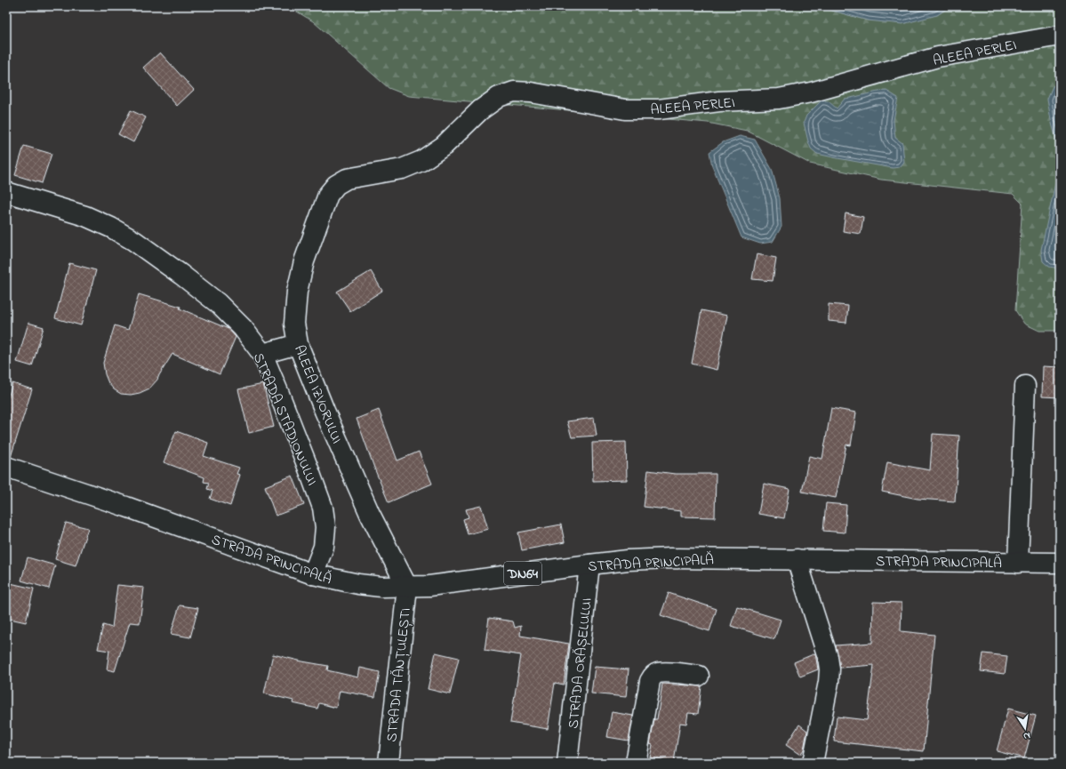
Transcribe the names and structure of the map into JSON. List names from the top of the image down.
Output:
{
  "streets": {
    "street": [
      "ALEEA PERLEI",
      "ALEEA IZVORULUI",
      "STRADA STADIONULUI",
      "STRADA PRINCIPALĂ",
      "DN64",
      "STRADA ORĂȘELULUI",
      "STRADA TĂNȚULEȘTI"
    ]
  },
  "crossings": [
    ["ALEEA PERLEI", "ALEEA IZVORULUI"],
    ["ALEEA IZVORULUI", "STRADA PRINCIPALĂ"],
    ["ALEEA IZVORULUI", "STRADA TĂNȚULEȘTI"],
    ["STRADA STADIONULUI", "STRADA PRINCIPALĂ"],
    ["STRADA PRINCIPALĂ", "STRADA ORĂȘELULUI"],
    ["STRADA PRINCIPALĂ", "STRADA TĂNȚULEȘTI"]
  ],
  "north": "bottom"
}
